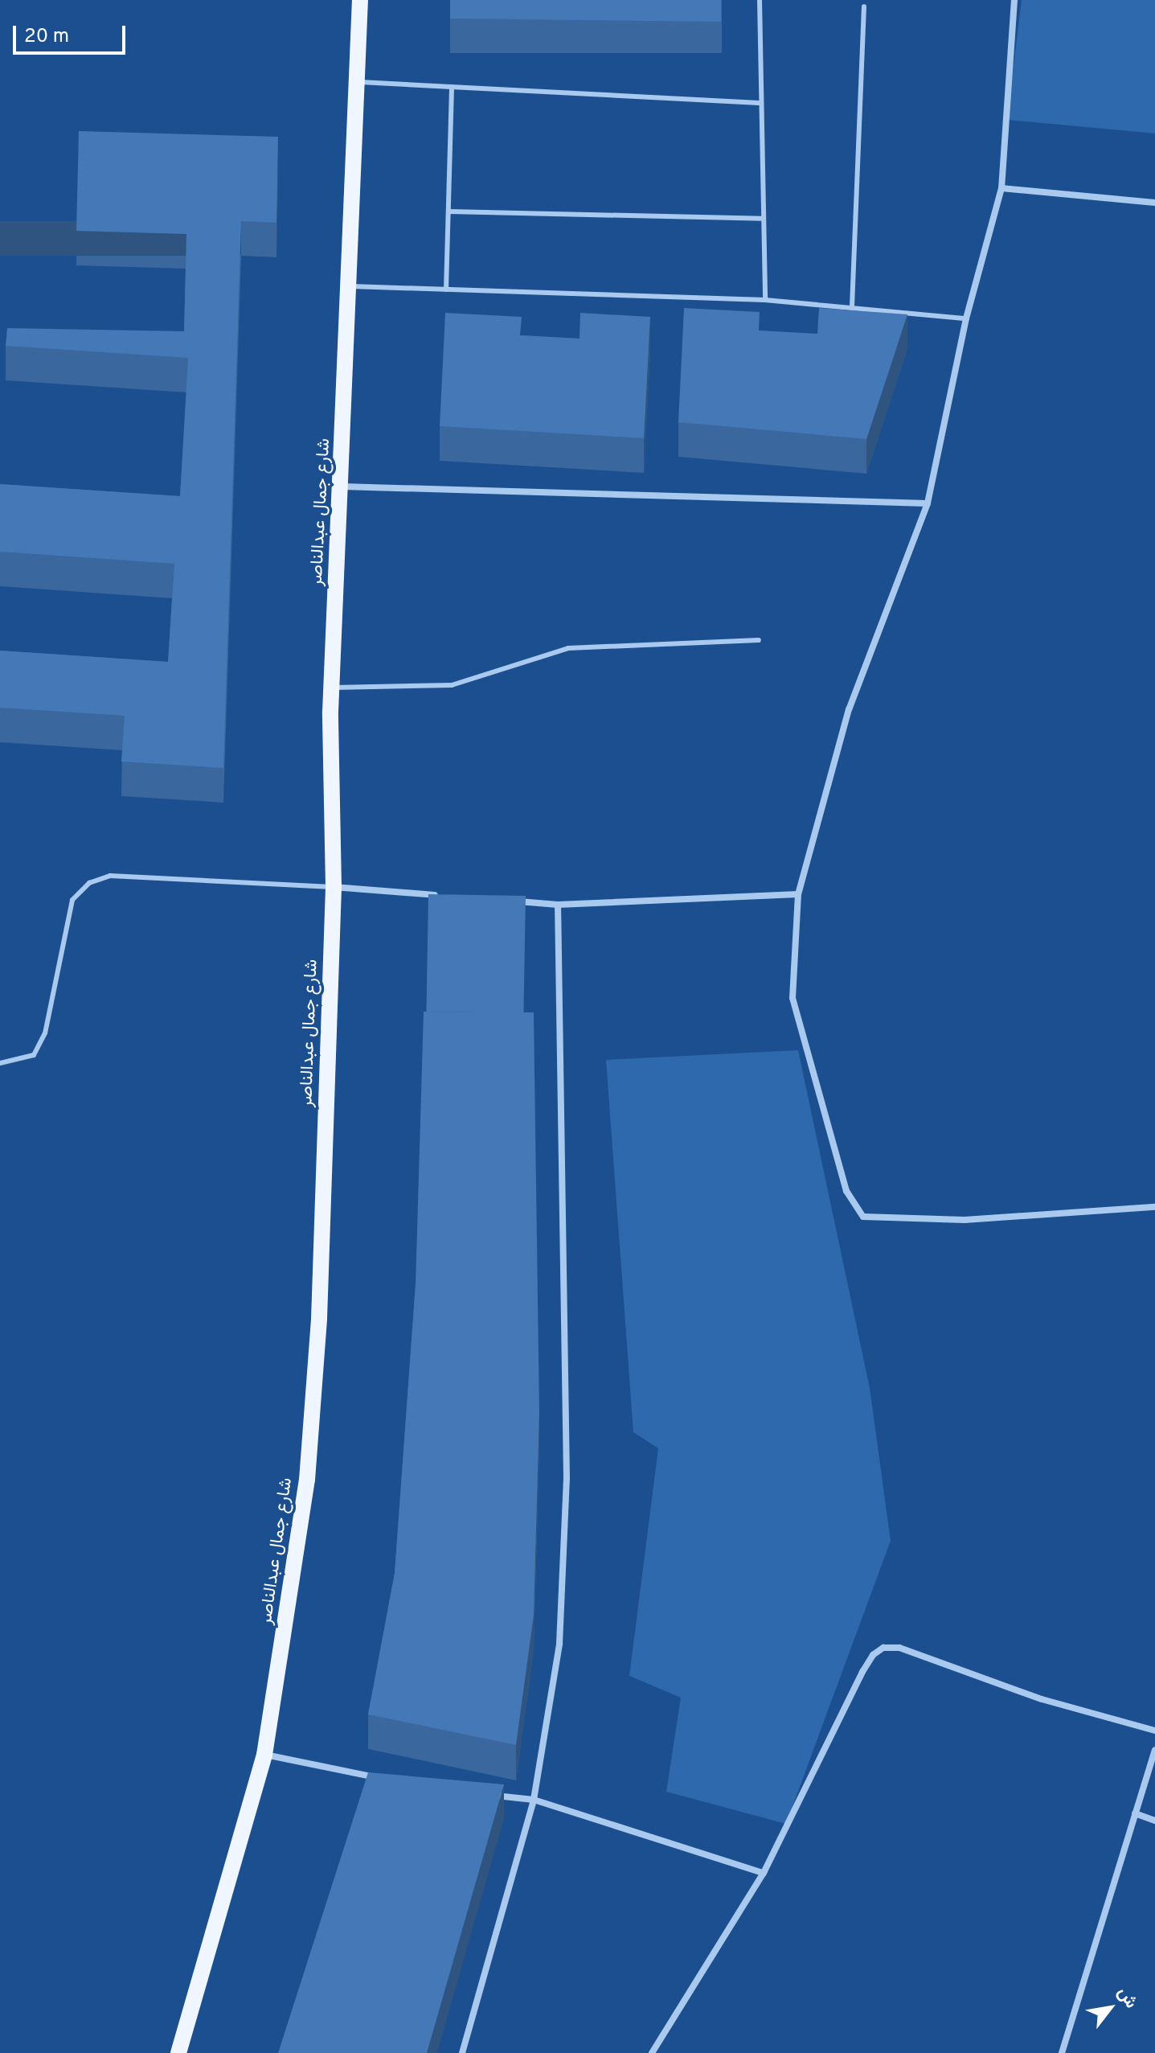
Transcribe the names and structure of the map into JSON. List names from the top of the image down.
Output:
{
  "streets": {
    "main road": ["شارع جمال عبدالناصر"]
  },
  "scale_bar": "20 m",
  "north": "top right"
}
